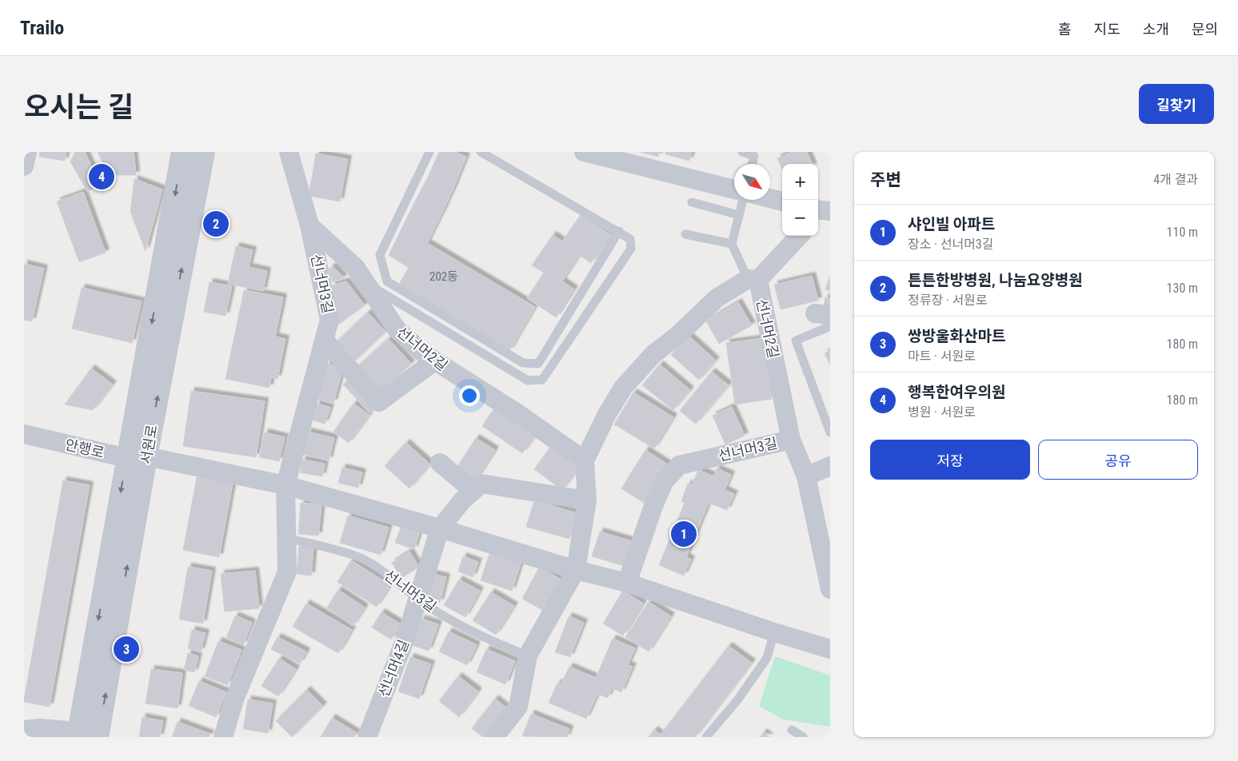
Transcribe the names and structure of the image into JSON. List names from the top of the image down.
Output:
{
  "streets": {
    "street": [
      "선너머3길",
      "선너머2길",
      "서원로",
      "안행로",
      "선너머4길"
    ]
  },
  "crossings": [
    ["선너머3길", "선너머2길"],
    ["선너머3길", "선너머4길"],
    ["서원로", "안행로"]
  ],
  "house_numbers": ["202동"],
  "north": "bottom right",
  "page": {
    "header": "Trailo",
    "nav": [
      "홈",
      "지도",
      "소개",
      "문의"
    ],
    "title": "오시는 길",
    "buttons": [
      "길찾기",
      ["저장", "공유"]
    ],
    "heading": ["주변", "4개 결과"],
    "pins": [
      "4",
      "2",
      "1",
      "3"
    ],
    "map_buttons": ["+", "−"],
    "list": [
      {
        "mark": "1",
        "name": "샤인빌 아파트",
        "note": "장소 · 선너머3길",
        "value": "110 m"
      },
      {
        "mark": "2",
        "name": "튼튼한방병원, 나눔요양병원",
        "note": "정류장 · 서원로",
        "value": "130 m"
      },
      {
        "mark": "3",
        "name": "쌍방울화산마트",
        "note": "마트 · 서원로",
        "value": "180 m"
      },
      {
        "mark": "4",
        "name": "행복한여우의원",
        "note": "병원 · 서원로",
        "value": "180 m"
      }
    ]
  }
}
